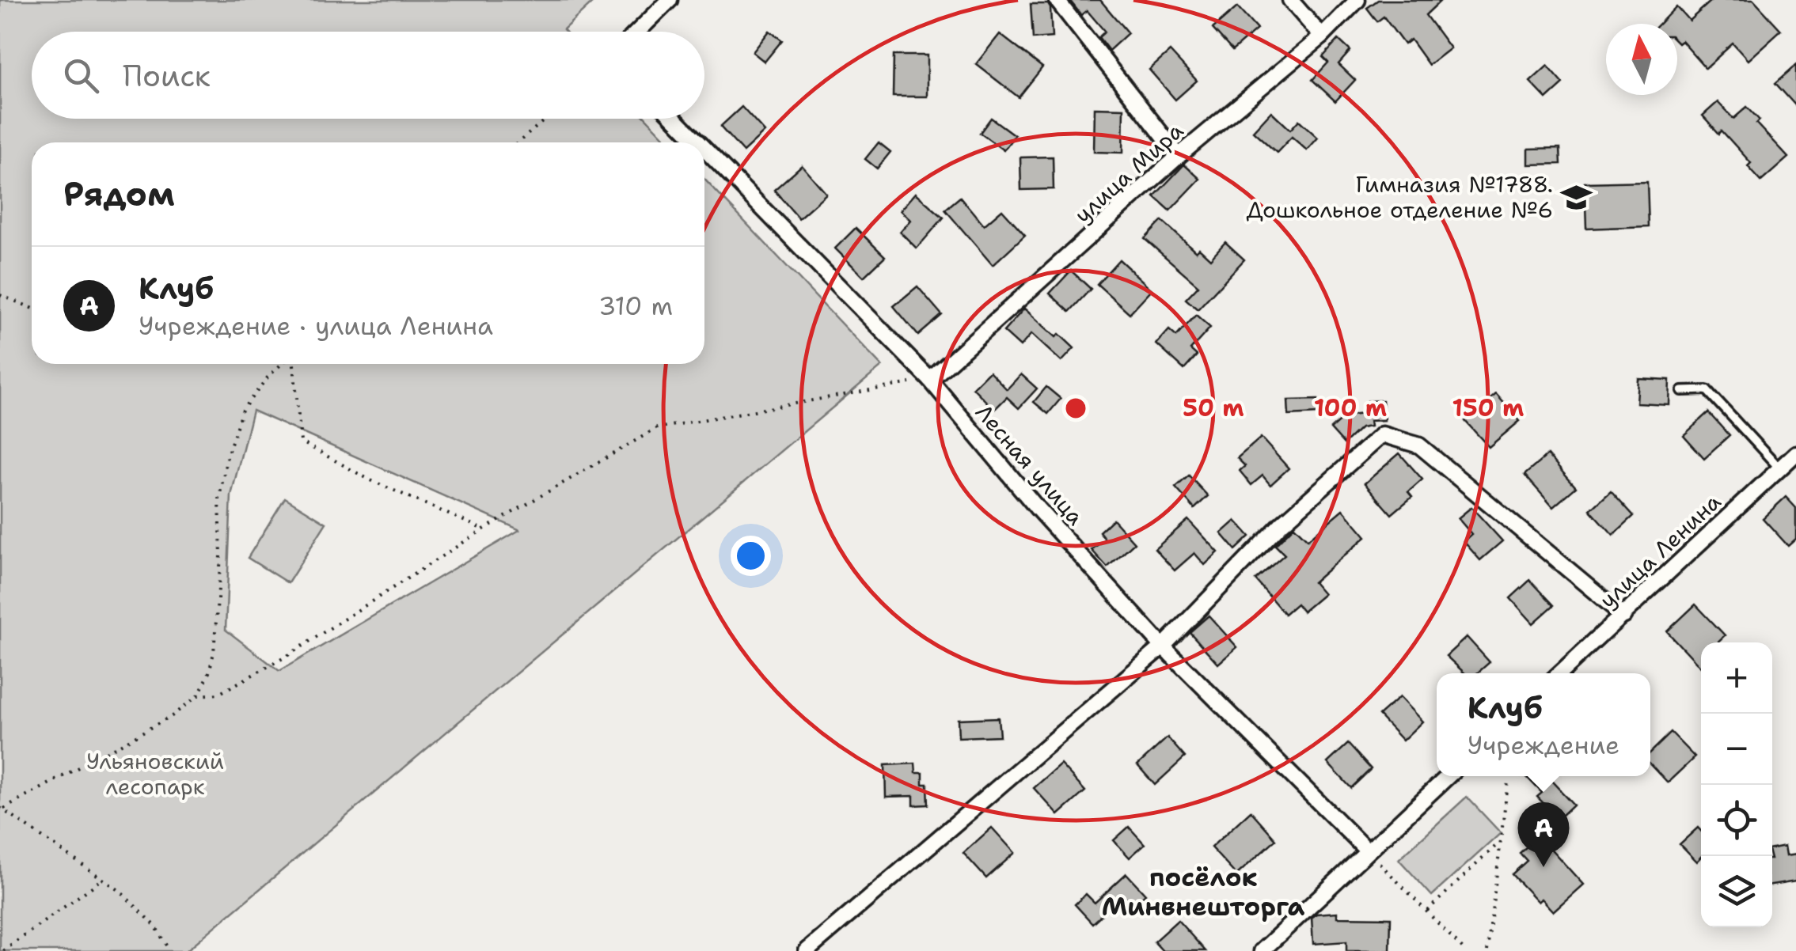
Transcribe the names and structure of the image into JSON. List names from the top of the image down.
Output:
{
  "streets": {
    "street": ["улица Мира", "Лесная улица", "улица Ленина"]
  },
  "crossings": [
    ["улица Мира", "Лесная улица"]
  ],
  "districts": ["посёлок Минвнешторга"],
  "parks": ["Ульяновский лесопарк"],
  "places": {
    "school or university": ["Гимназия №1788. Дошкольное отделение №6"]
  },
  "north": "top",
  "page": {
    "search": "Поиск",
    "heading": "Рядом",
    "list": [
      {
        "mark": "A",
        "name": "Клуб",
        "note": "Учреждение · улица Ленина",
        "value": "310 m"
      }
    ],
    "map_buttons": ["+", "−"],
    "popup": ["Клуб", "Учреждение"],
    "pins": "A"
  },
  "rings": ["50 m", "100 m", "150 m"]
}
